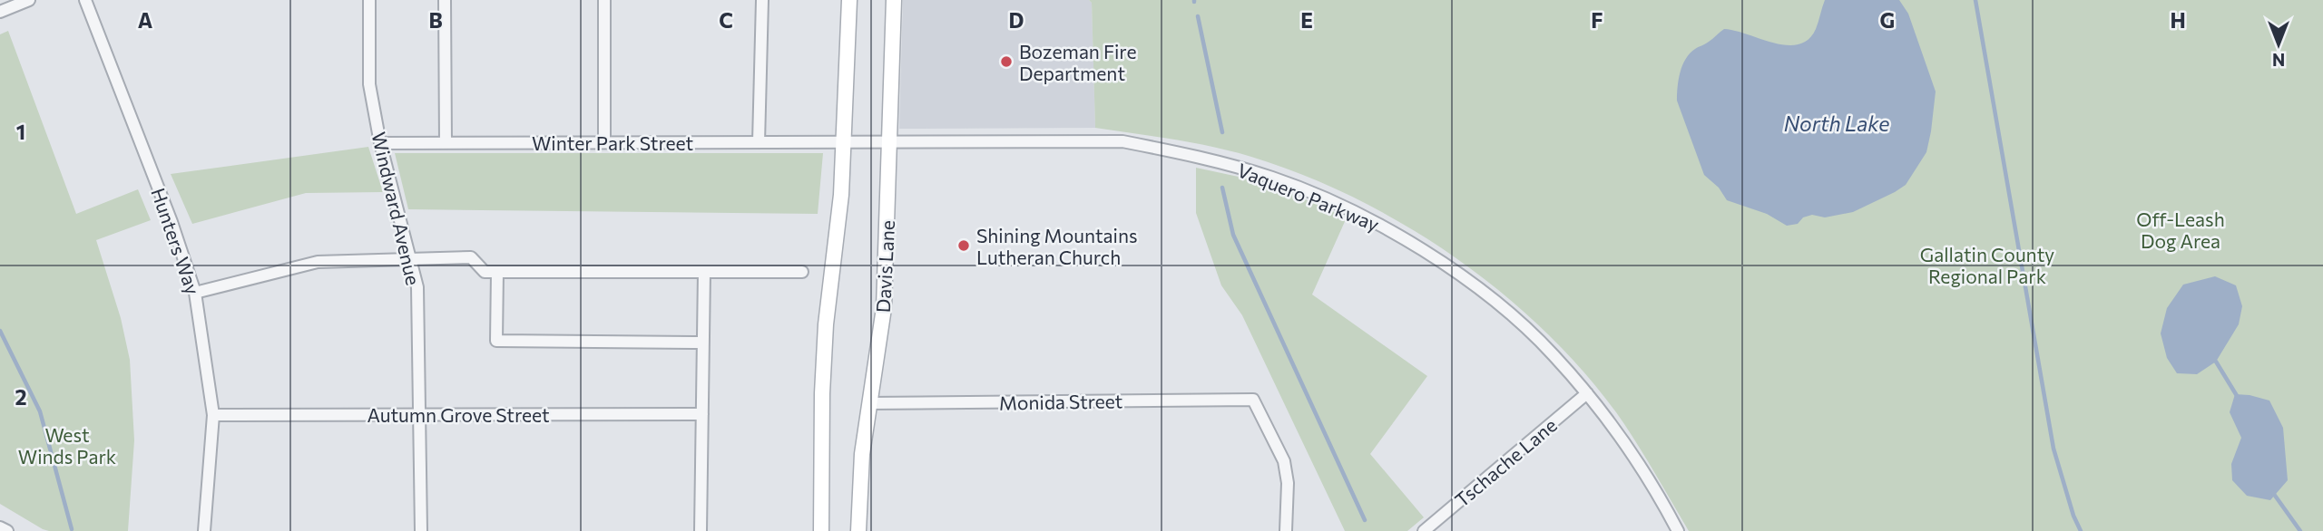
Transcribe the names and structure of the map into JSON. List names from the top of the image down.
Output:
{
  "streets": {
    "main road": ["Davis Lane"],
    "street": [
      "Winter Park Street",
      "Vaquero Parkway",
      "Windward Avenue",
      "Hunters Way",
      "Monida Street",
      "Autumn Grove Street",
      "Tschache Lane"
    ]
  },
  "crossings": [
    ["Winter Park Street", "Vaquero Parkway"],
    ["Winter Park Street", "Windward Avenue"],
    ["Vaquero Parkway", "Davis Lane"],
    ["Vaquero Parkway", "Tschache Lane"],
    ["Windward Avenue", "Autumn Grove Street"],
    ["Hunters Way", "Autumn Grove Street"],
    ["Davis Lane", "Monida Street"]
  ],
  "water": ["North Lake"],
  "parks": ["Off-Leash Dog Area", "Gallatin County Regional Park", "West Winds Park"],
  "places": ["Bozeman Fire Department", "Shining Mountains Lutheran Church"],
  "north": "bottom",
  "grid": {
    "columns": [
      "A",
      "B",
      "C",
      "D",
      "E",
      "F",
      "G",
      "H"
    ],
    "rows": ["1", "2"]
  }
}
